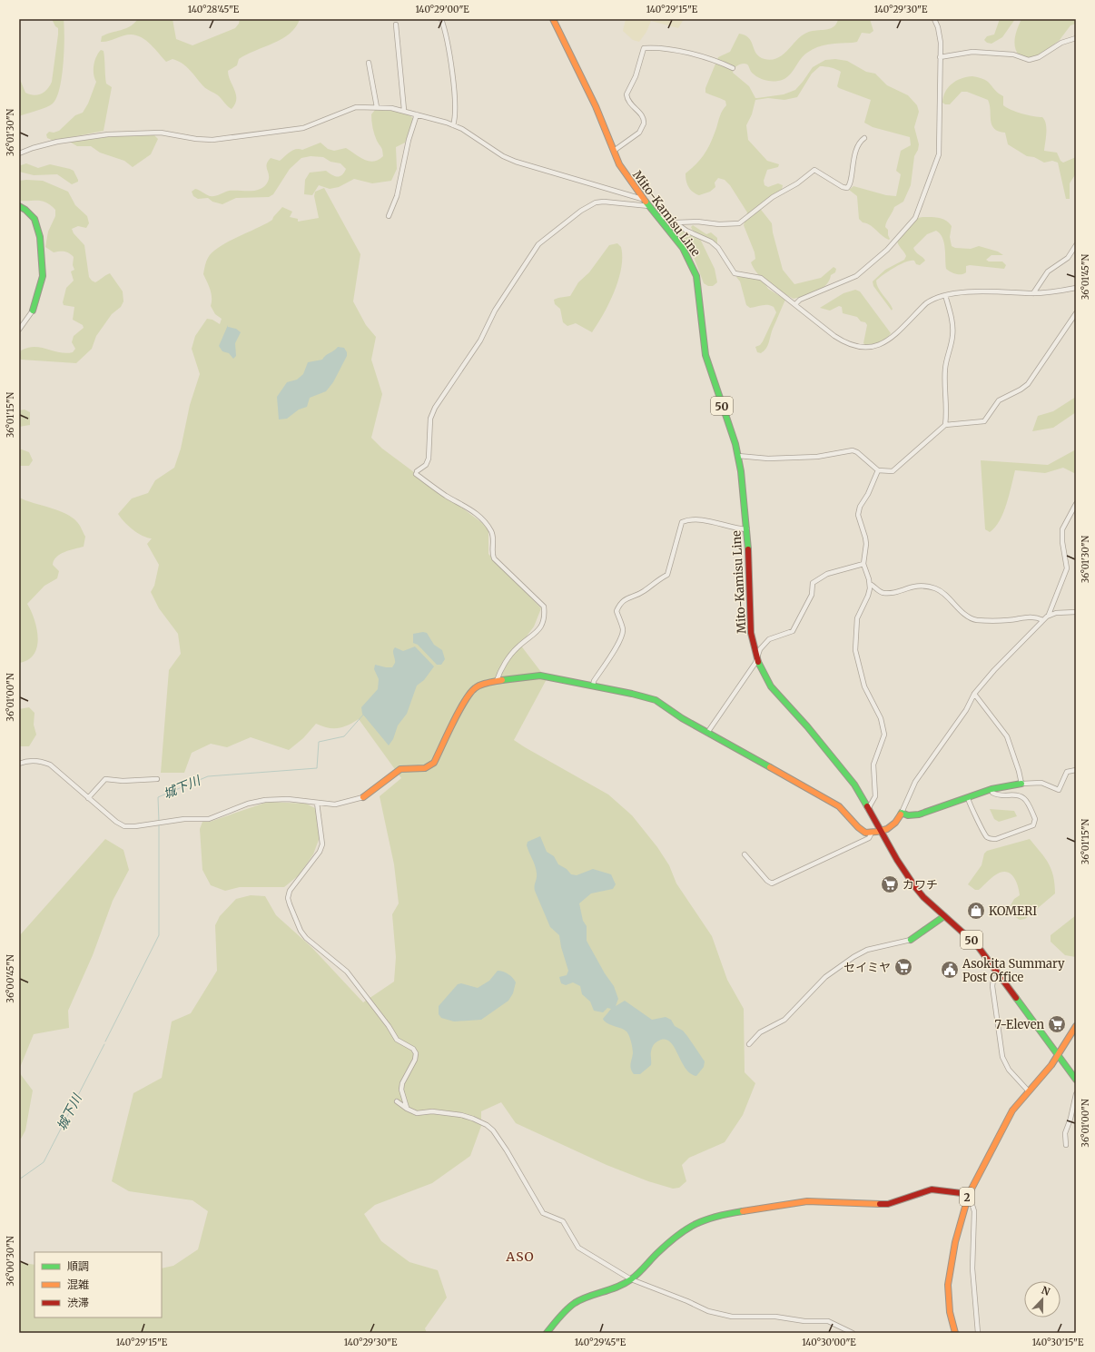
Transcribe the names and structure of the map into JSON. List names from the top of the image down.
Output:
{
  "streets": {
    "main road": ["Mito-Kamisu Line", "50", "2"]
  },
  "crossings": [
    ["Mito-Kamisu Line", "2"]
  ],
  "districts": ["ASO"],
  "water": ["城下川"],
  "places": {
    "supermarket": ["カワチ", "セイミヤ", "7-Eleven"],
    "shop": ["KOMERI"],
    "public building": ["Asokita Summary Post Office"]
  },
  "legend": ["順調", "混雑", "渋滞"],
  "north": "top",
  "coordinates": [
    "140°28'45\"E",
    "140°29'00\"E",
    "140°29'15\"E",
    "140°29'30\"E",
    "36°01'30\"N",
    "36°01'45\"N",
    "36°01'15\"N",
    "36°01'00\"N",
    "36°00'45\"N",
    "36°00'30\"N",
    "140°29'45\"E",
    "140°30'00\"E",
    "140°30'15\"E"
  ]
}
